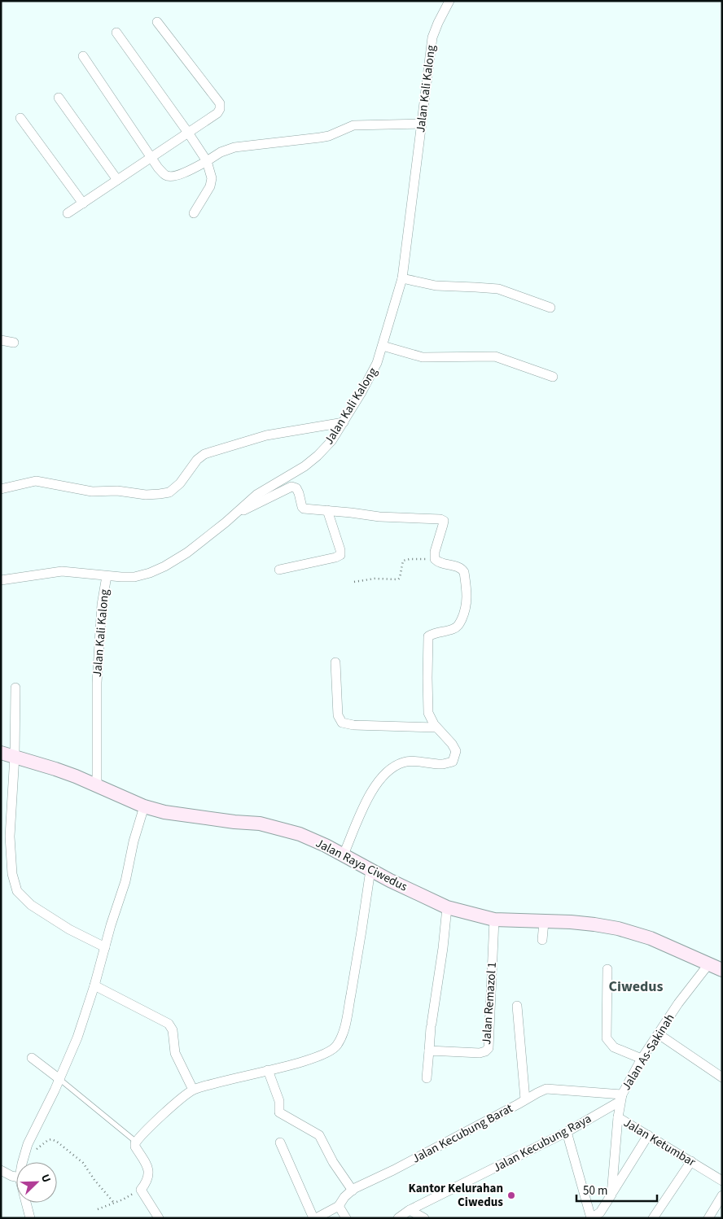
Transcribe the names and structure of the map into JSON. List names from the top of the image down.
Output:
{
  "streets": {
    "street": [
      "Jalan Kali Kalong",
      "Jalan Raya Ciwedus",
      "Jalan Remazol 1",
      "Jalan As-Sakinah",
      "Jalan Kecubung Barat",
      "Jalan Ketumbar",
      "Jalan Kecubung Raya"
    ]
  },
  "crossings": [
    ["Jalan Kali Kalong", "Jalan Raya Ciwedus"],
    ["Jalan Raya Ciwedus", "Jalan Remazol 1"],
    ["Jalan Raya Ciwedus", "Jalan As-Sakinah"],
    ["Jalan As-Sakinah", "Jalan Kecubung Barat"],
    ["Jalan As-Sakinah", "Jalan Ketumbar"],
    ["Jalan As-Sakinah", "Jalan Kecubung Raya"],
    ["Jalan Kecubung Barat", "Jalan Kecubung Raya"]
  ],
  "districts": ["Ciwedus"],
  "places": ["Kantor Kelurahan Ciwedus"],
  "scale_bar": "50 m",
  "north": "top right"
}
